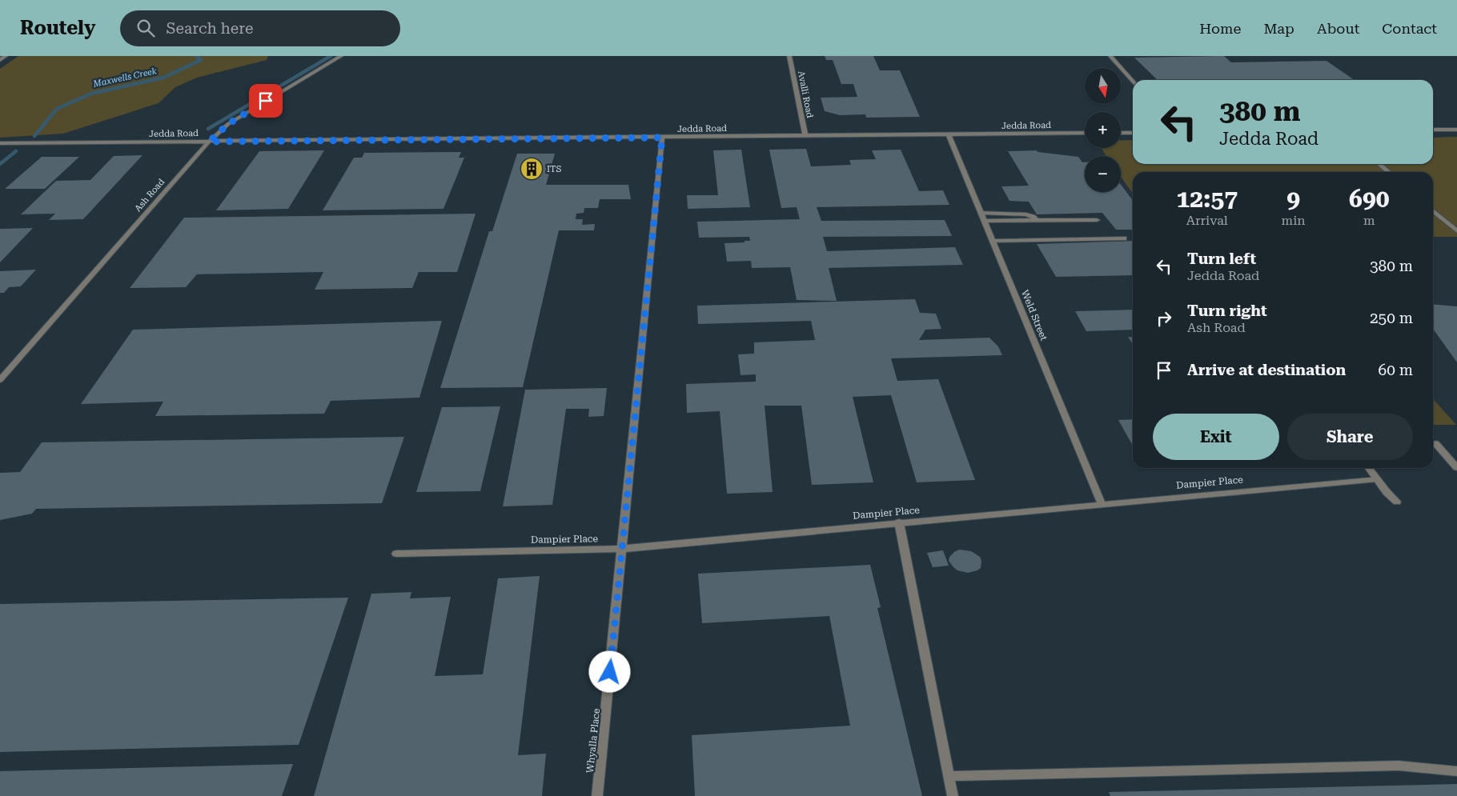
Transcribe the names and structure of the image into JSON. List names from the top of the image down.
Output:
{
  "streets": {
    "street": [
      "Avalli Road",
      "Jedda Road",
      "Ash Road",
      "Weld Street",
      "Dampier Place",
      "Whyalla Place"
    ]
  },
  "crossings": [
    ["Avalli Road", "Jedda Road"],
    ["Jedda Road", "Ash Road"],
    ["Jedda Road", "Weld Street"],
    ["Jedda Road", "Whyalla Place"],
    ["Weld Street", "Dampier Place"],
    ["Dampier Place", "Whyalla Place"]
  ],
  "water": ["Maxwells Creek"],
  "places": {
    "building": ["ITS"]
  },
  "north": "bottom",
  "page": {
    "header": "Routely",
    "search": "Search here",
    "nav": [
      "Home",
      "Map",
      "About",
      "Contact"
    ],
    "map_buttons": ["+", "−"],
    "turn": ["380 m", "Jedda Road"],
    "eta": [
      "12:57",
      "Arrival",
      "9",
      "min",
      "690",
      "m"
    ],
    "list": [
      {
        "name": "Turn left",
        "note": "Jedda Road",
        "value": "380 m"
      },
      {
        "name": "Turn right",
        "note": "Ash Road",
        "value": "250 m"
      },
      {
        "name": "Arrive at destination",
        "value": "60 m"
      }
    ],
    "buttons": ["Exit", "Share"]
  }
}
